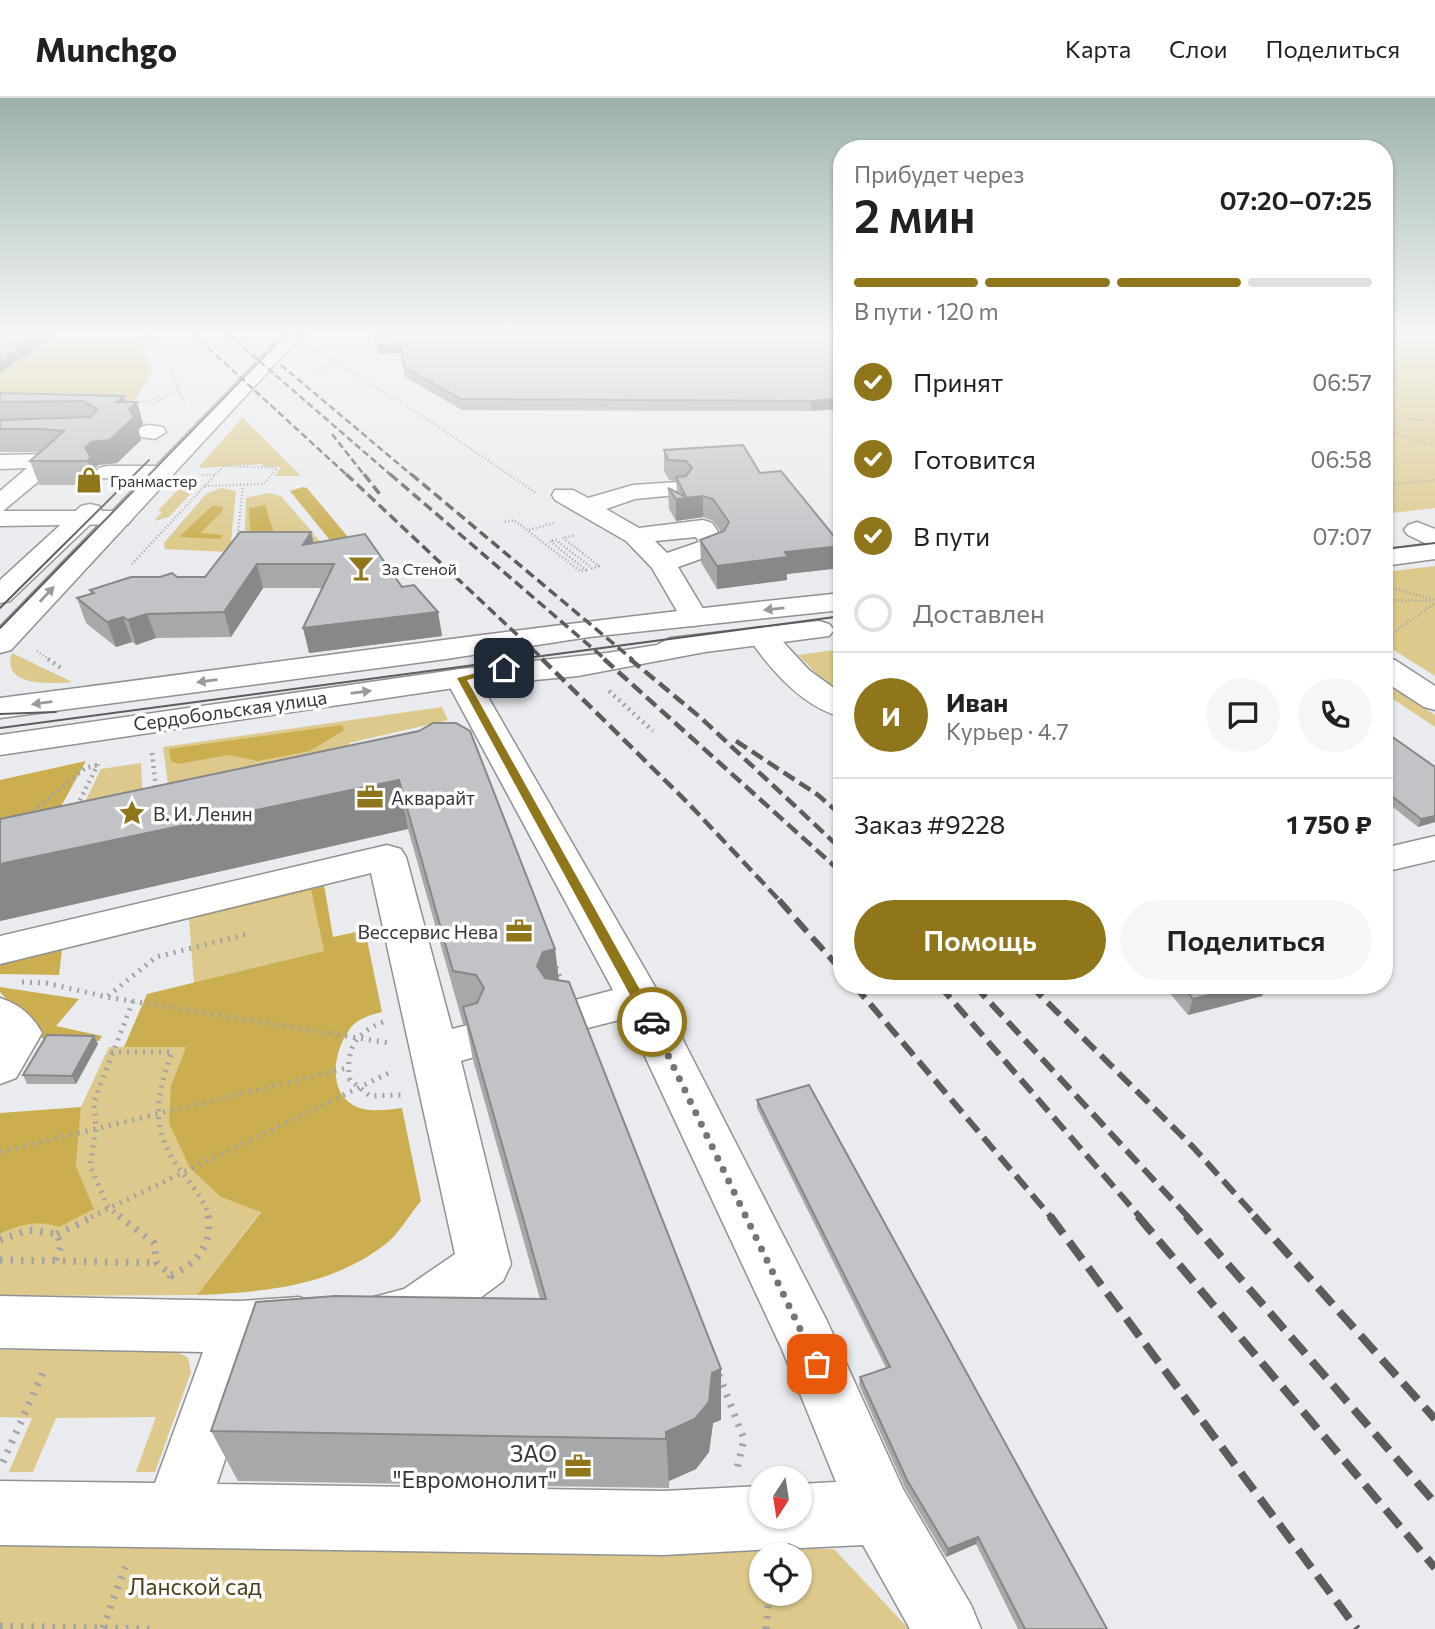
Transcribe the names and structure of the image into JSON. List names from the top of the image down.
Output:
{
  "streets": {
    "main road": ["Сердобольская улица"]
  },
  "parks": ["Ланской сад"],
  "places": {
    "shop": ["Гранмастер"],
    "bar": ["За Стеной"],
    "office": ["Акварайт", "Вессервис Нева", "ЗАО \"Евромонолит\""],
    "place": ["В. И. Ленин"]
  },
  "north": "bottom",
  "page": {
    "header": "Munchgo",
    "nav": ["Карта", "Слои", "Поделиться"],
    "heading": ["2 мин", "Прибудет через", "07:20–07:25"],
    "panel": [
      "Иван",
      "Курьер · 4.7",
      "Заказ #9228",
      "1 750 ₽"
    ],
    "bar": "В пути · 120 m",
    "list": [
      ["Принят", "06:57"],
      ["Готовится", "06:58"],
      ["В пути", "07:07"],
      "Доставлен"
    ],
    "round": "И",
    "buttons": ["Помощь", "Поделиться"]
  }
}
